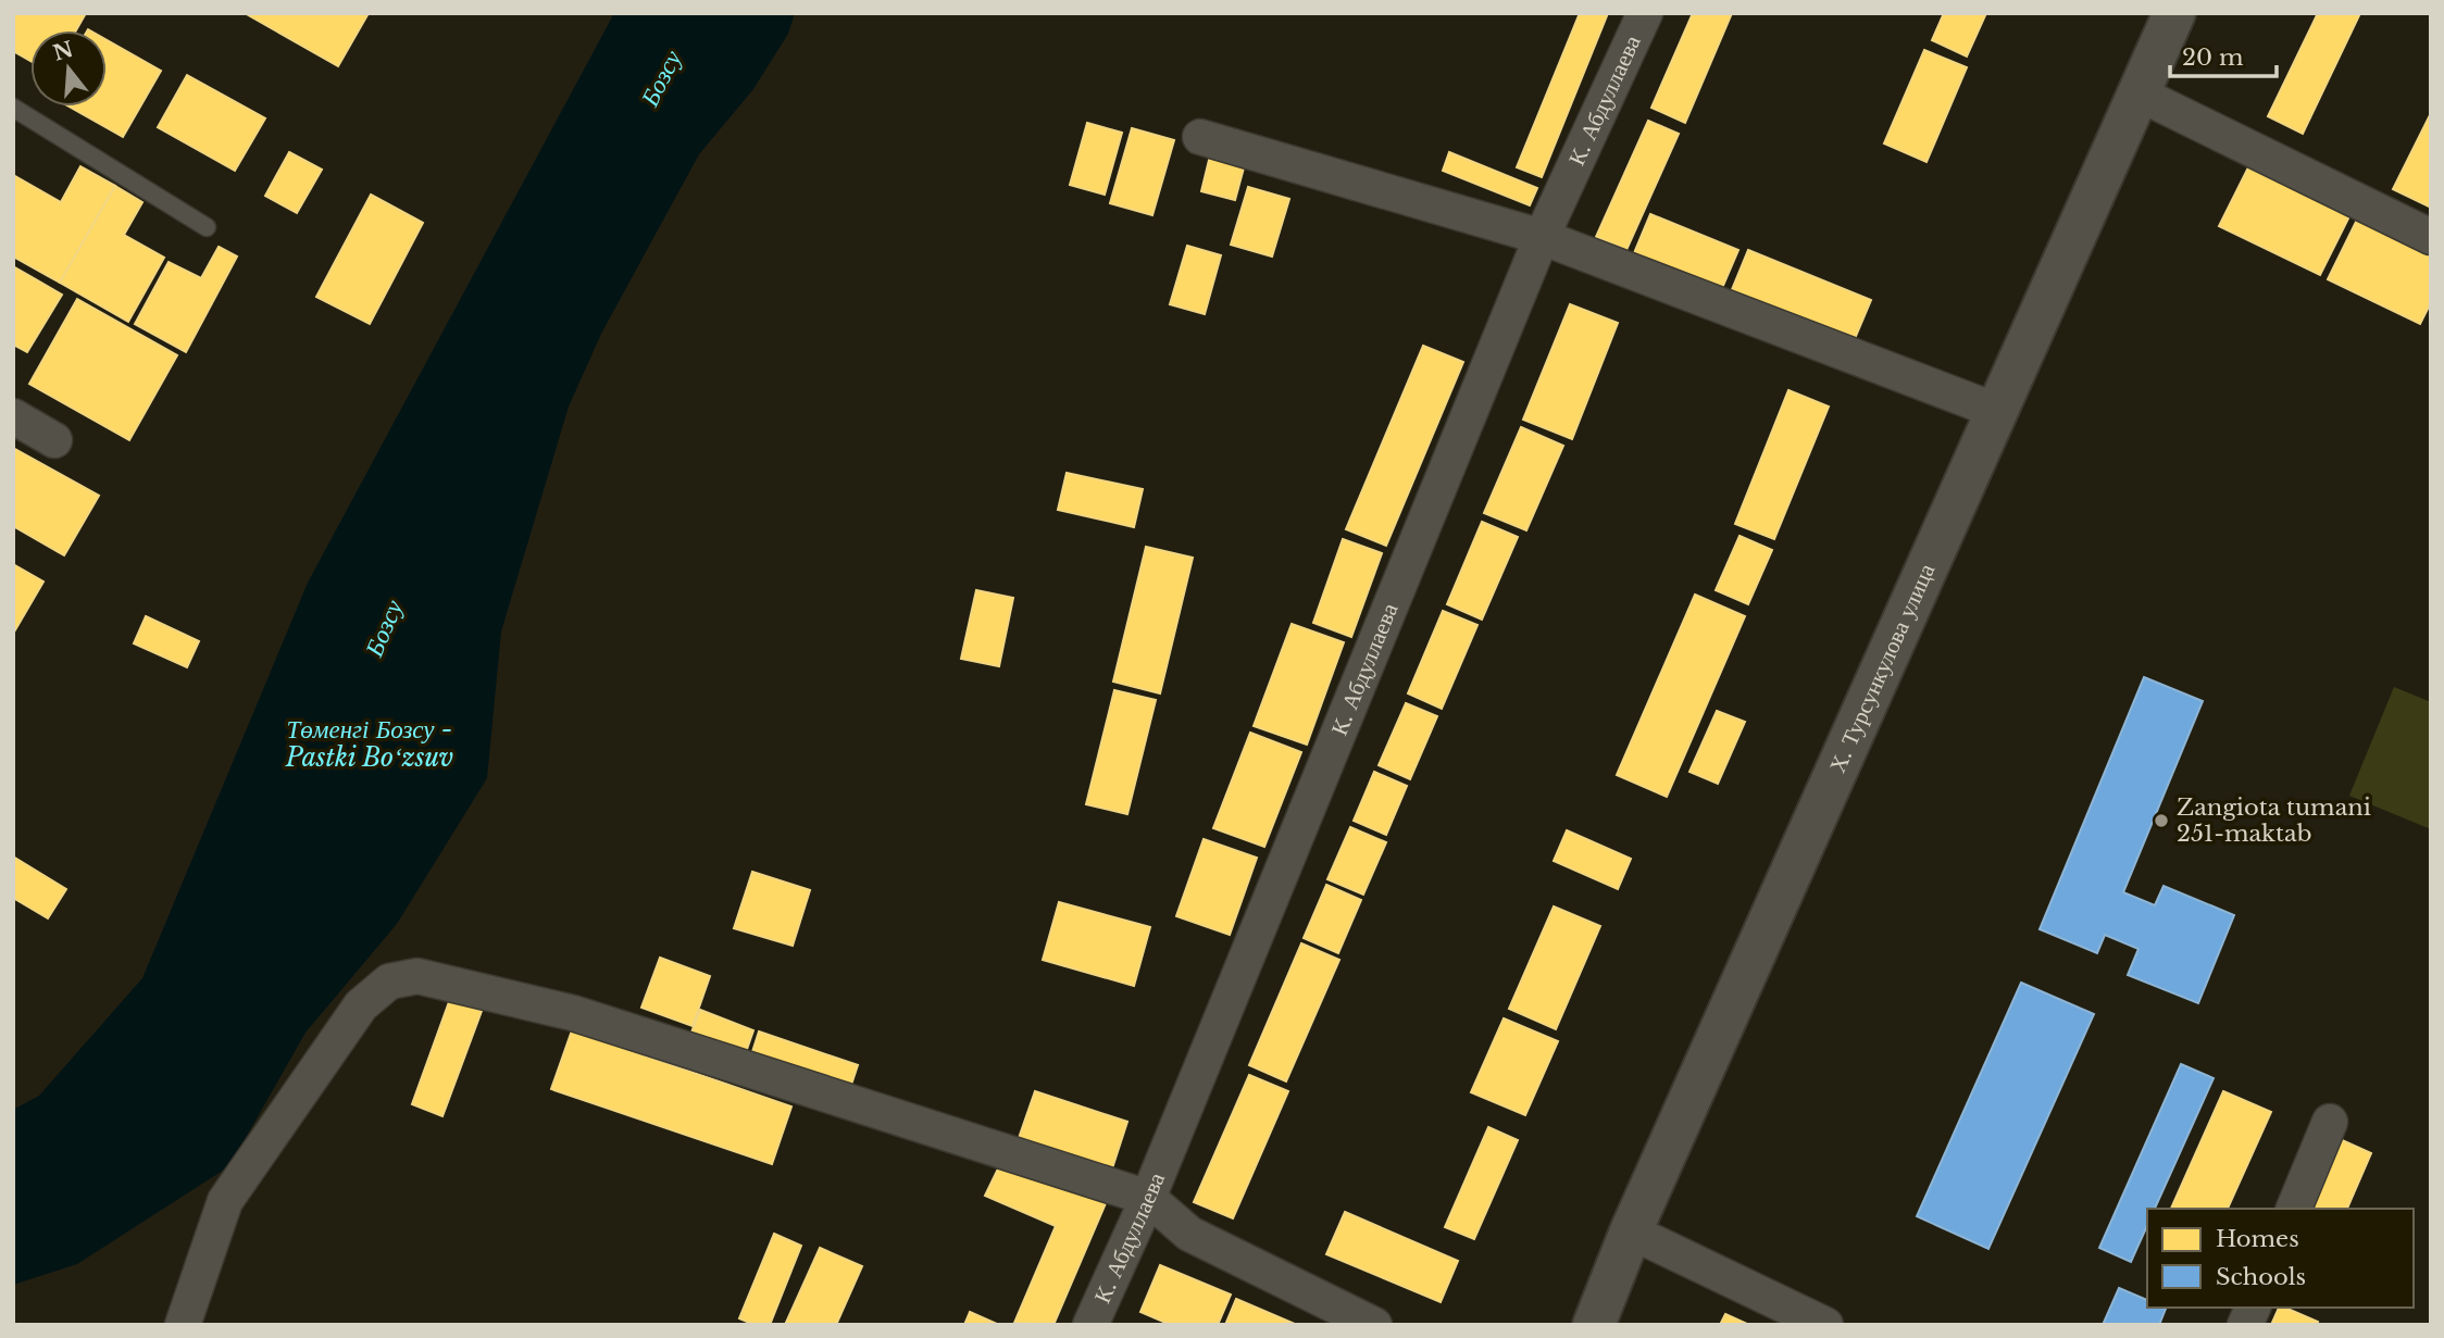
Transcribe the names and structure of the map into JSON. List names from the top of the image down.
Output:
{
  "streets": {
    "street": ["К. Абдуллаева", "Х. Турсункулова улица"]
  },
  "water": ["Бозсу", "Төменгі Бозсу - Pastki Boʻzsuv"],
  "places": ["Zangiota tumani 251-maktab"],
  "legend": ["Homes", "Schools"],
  "scale_bar": "20 m",
  "north": "top"
}
